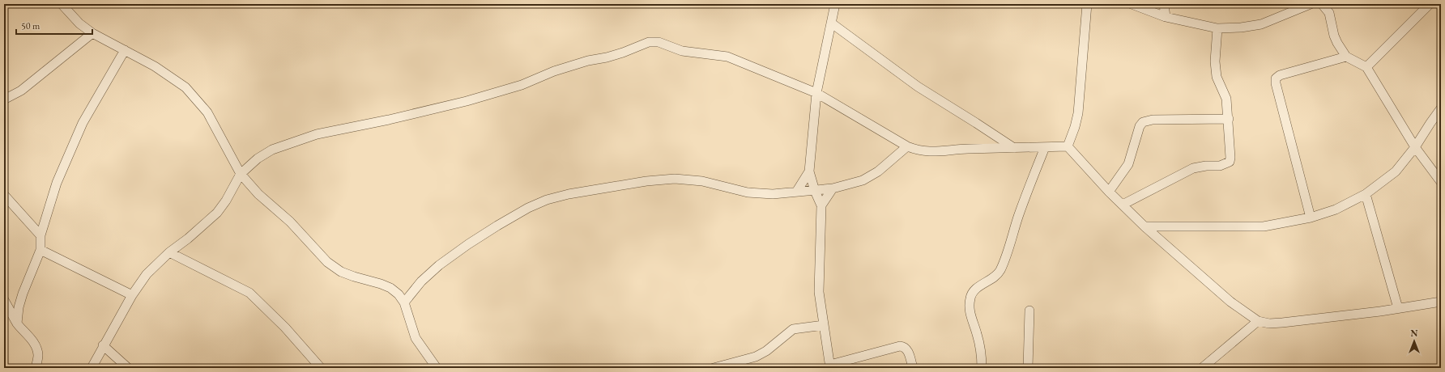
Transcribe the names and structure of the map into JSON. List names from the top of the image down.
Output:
{
  "scale_bar": "50 m",
  "north": "top"
}
